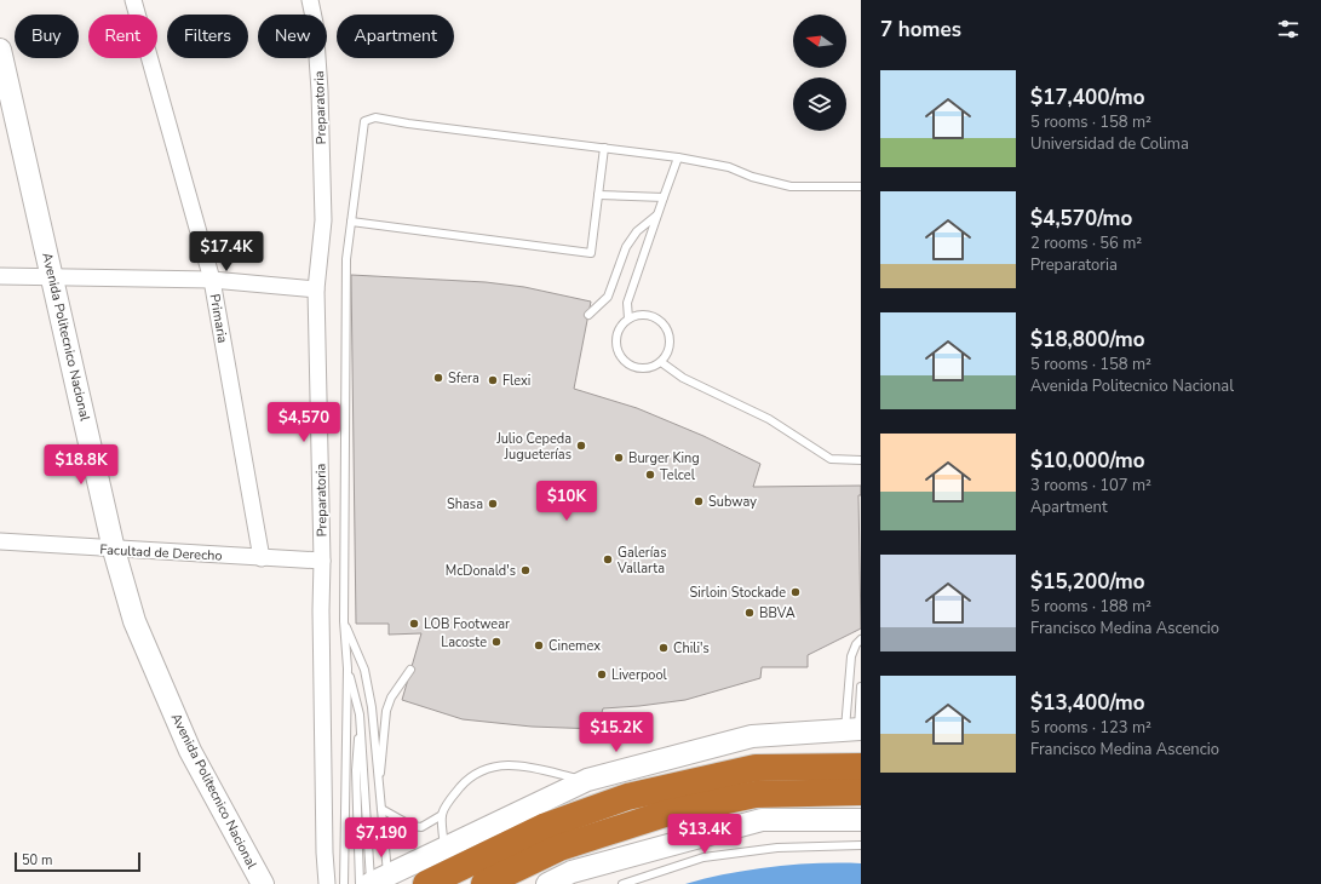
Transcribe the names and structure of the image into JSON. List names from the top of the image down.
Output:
{
  "streets": {
    "street": [
      "Preparatoria",
      "Primaria",
      "Avenida Politecnico Nacional",
      "Facultad de Derecho"
    ]
  },
  "crossings": [
    ["Preparatoria", "Facultad de Derecho"],
    ["Primaria", "Facultad de Derecho"],
    ["Avenida Politecnico Nacional", "Facultad de Derecho"]
  ],
  "places": [
    "Sfera",
    "Flexi",
    "Julio Cepeda Jugueterías",
    "Burger King",
    "Telcel",
    "Subway",
    "Shasa",
    "Galerías Vallarta",
    "McDonald's",
    "Sirloin Stockade",
    "BBVA",
    "LOB Footwear",
    "Lacoste",
    "Cinemex",
    "Chili's",
    "Liverpool"
  ],
  "scale_bar": "50 m",
  "north": "left",
  "page": {
    "heading": "7 homes",
    "chip": [
      "Buy",
      "Rent",
      "Filters",
      "New",
      "Apartment"
    ],
    "list": [
      {
        "name": "$17,400/mo",
        "note": "5 rooms · 158 m² · Universidad de Colima"
      },
      {
        "name": "$4,570/mo",
        "note": "2 rooms · 56 m² · Preparatoria"
      },
      {
        "name": "$18,800/mo",
        "note": "5 rooms · 158 m² · Avenida Politecnico Nacional"
      },
      {
        "name": "$10,000/mo",
        "note": "3 rooms · 107 m² · Apartment"
      },
      {
        "name": "$15,200/mo",
        "note": "5 rooms · 188 m² · Francisco Medina Ascencio"
      },
      {
        "name": "$13,400/mo",
        "note": "5 rooms · 123 m² · Francisco Medina Ascencio"
      }
    ],
    "price": [
      "$17.4K",
      "$4,570",
      "$18.8K",
      "$10K",
      "$15.2K",
      "$13.4K",
      "$7,190"
    ],
    "scale": "50 m"
  }
}
